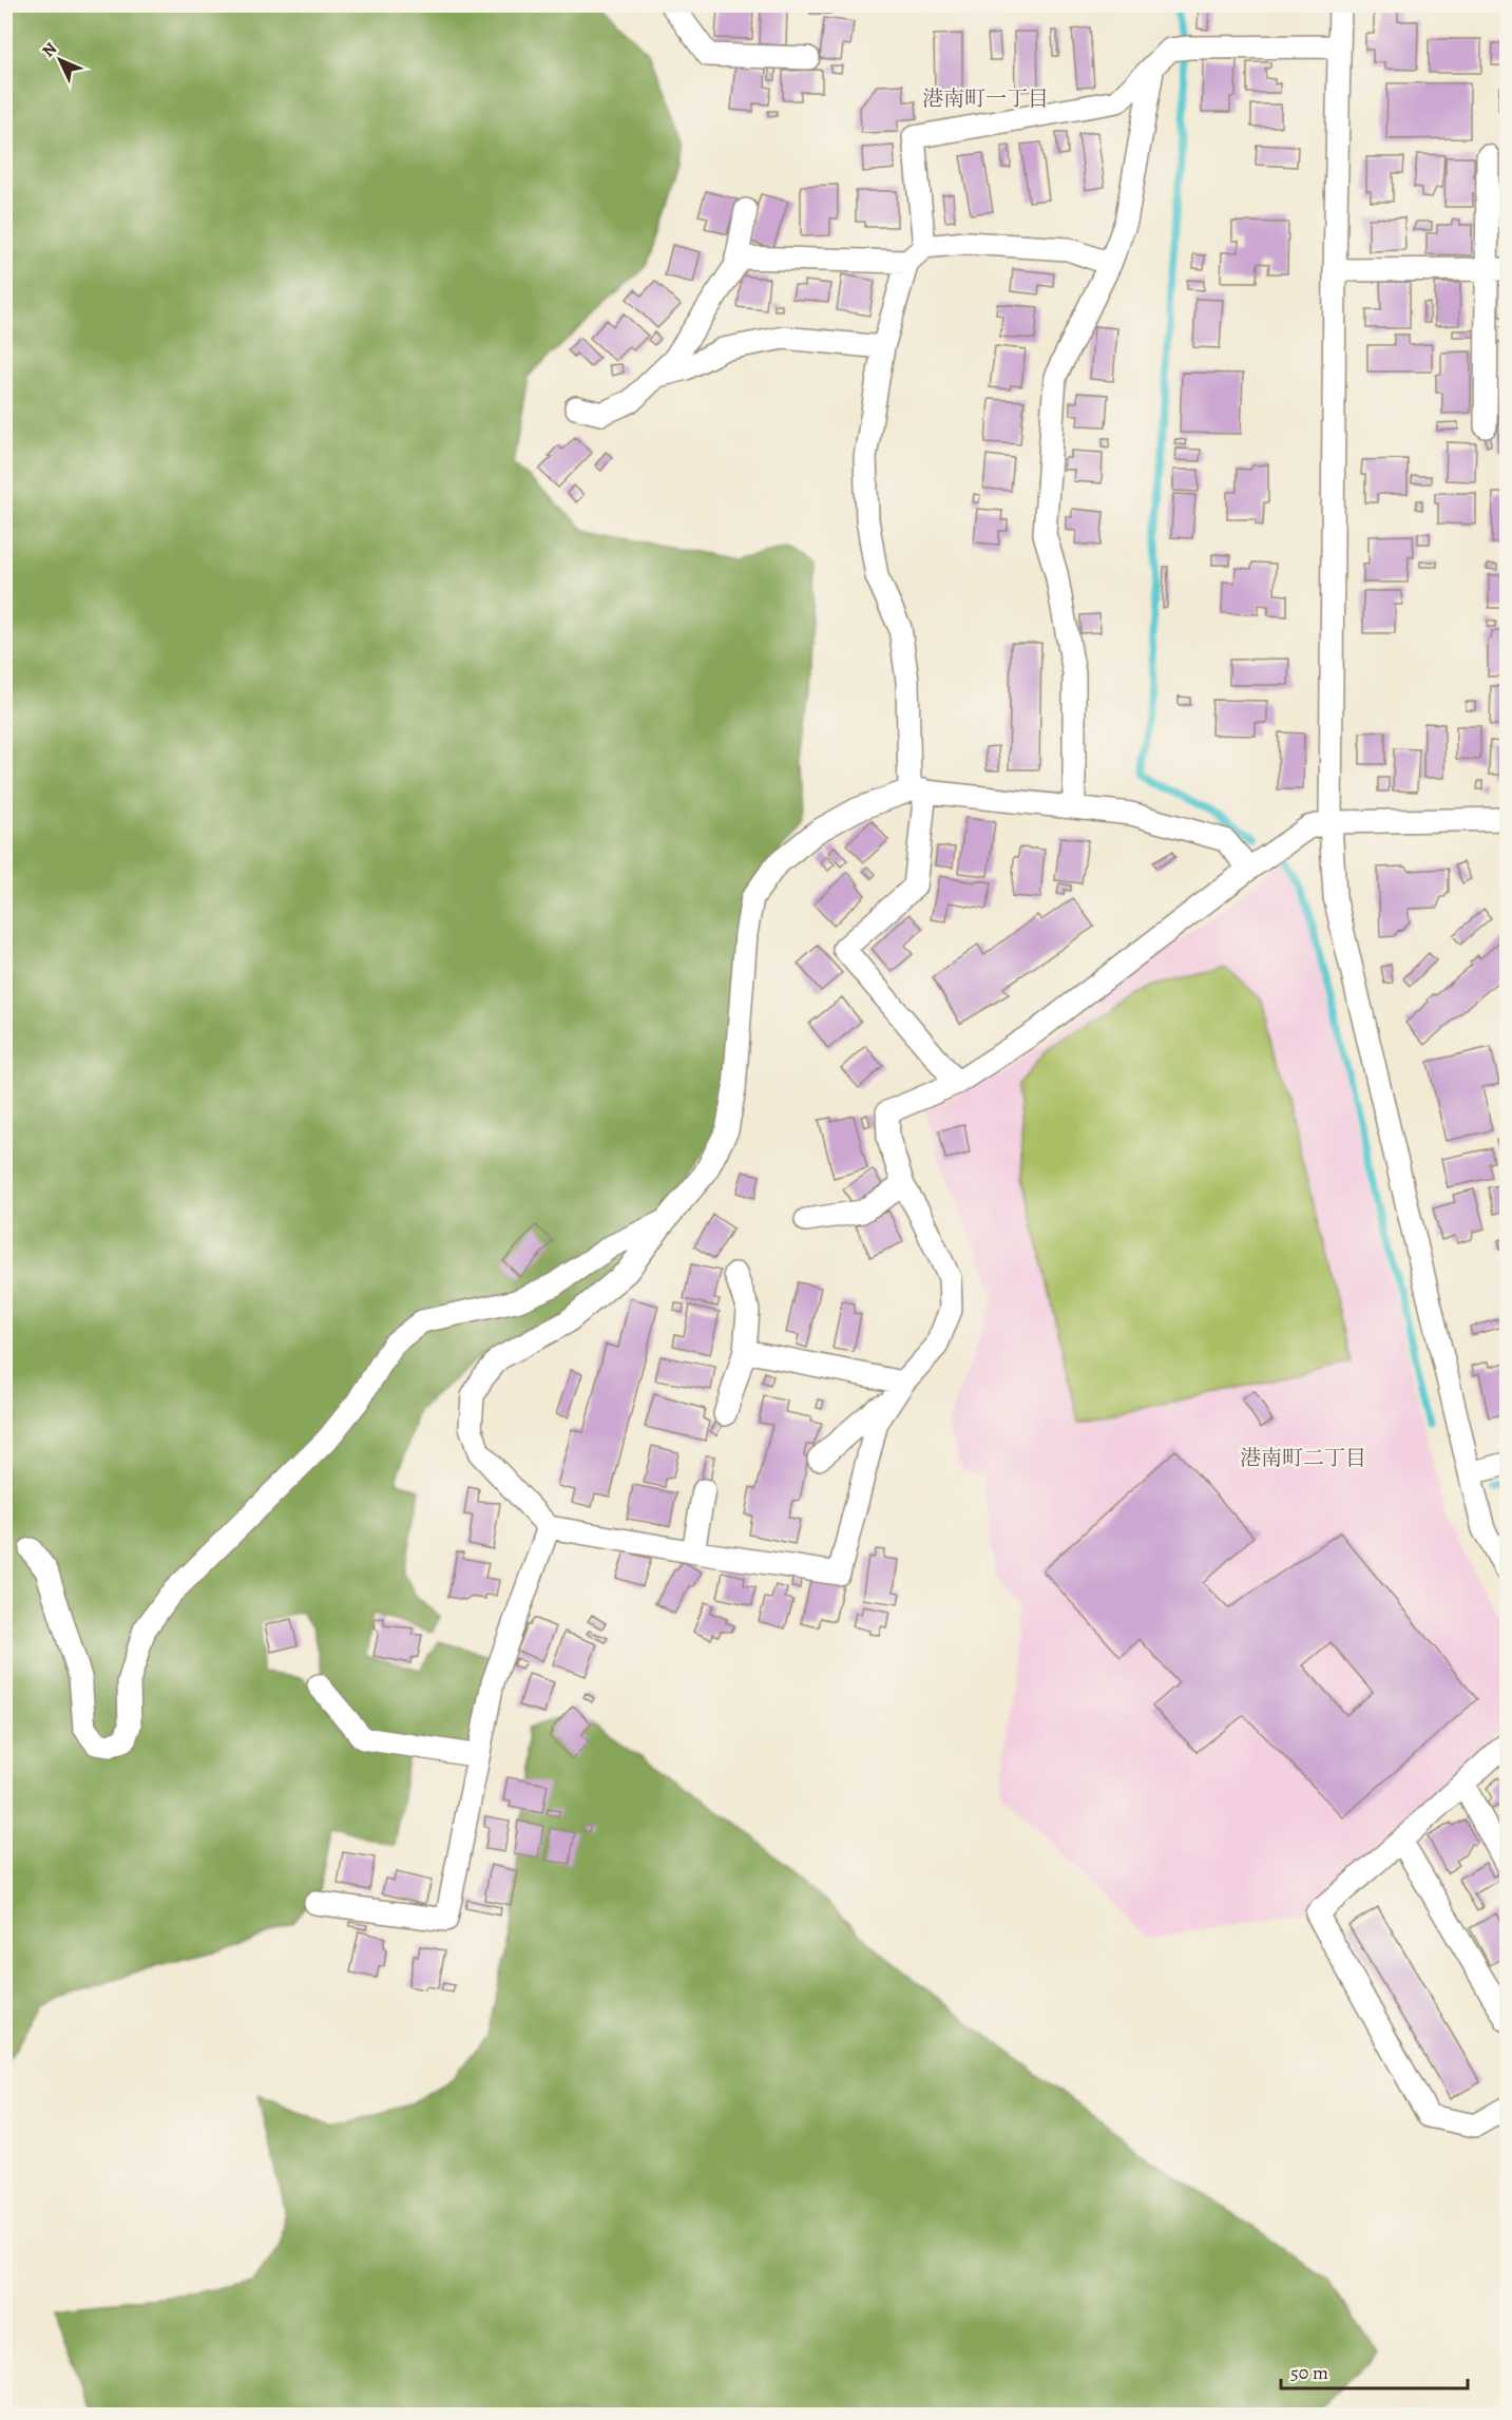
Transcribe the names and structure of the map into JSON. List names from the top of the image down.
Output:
{
  "districts": ["港南町一丁目", "港南町二丁目"],
  "scale_bar": "50 m",
  "north": "top left"
}
